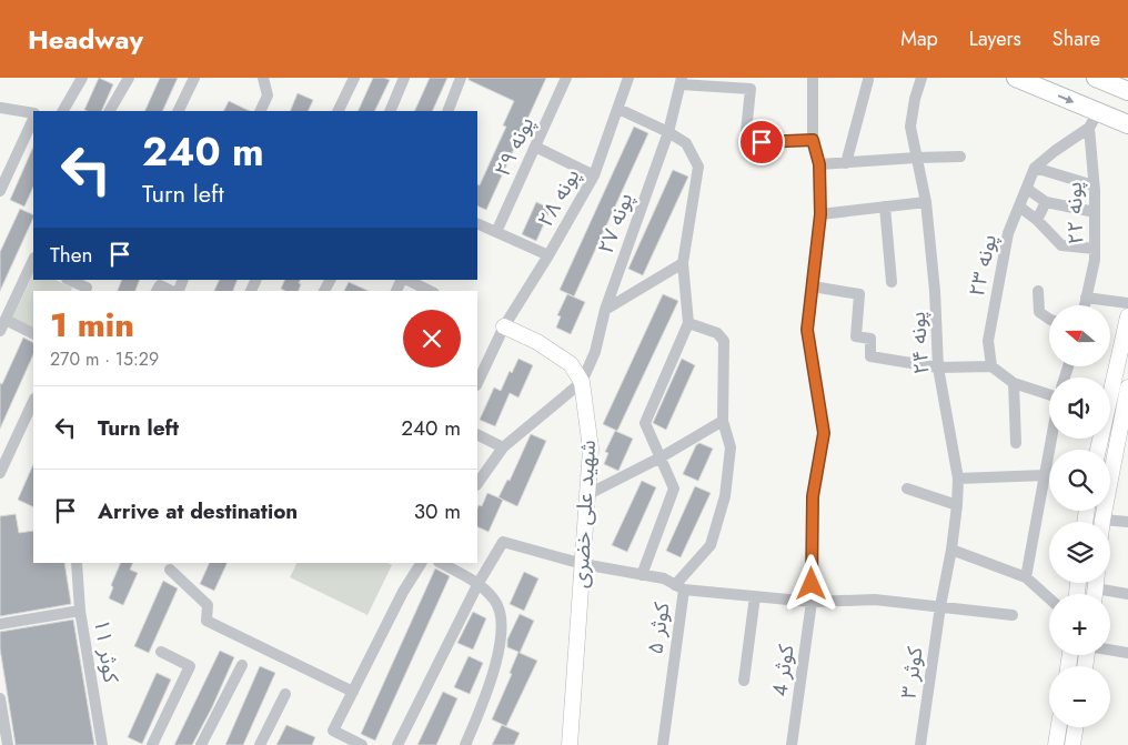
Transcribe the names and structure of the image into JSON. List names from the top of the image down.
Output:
{
  "streets": {
    "main road": ["شهید علی خضری"],
    "street": [
      "پونه ۲۹",
      "پونه ۲۸",
      "پونه ۲۲",
      "پونه ۲۷",
      "پونه ۲۳",
      "پونه ۲۴",
      "کوثر ۵",
      "کوثر ۱۱",
      "کوثر 4",
      "کوثر ۳"
    ]
  },
  "crossings": [
    ["پونه ۲۷", "شهید علی خضری"],
    ["پونه ۲۴", "کوثر ۳"],
    ["شهید علی خضری", "کوثر ۵"]
  ],
  "north": "left",
  "page": {
    "header": "Headway",
    "nav": ["Map", "Layers", "Share"],
    "turn": ["240 m", "Turn left"],
    "then": "Then",
    "heading": ["1 min", "270 m · 15:29"],
    "map_buttons": ["+", "−"],
    "list": [
      {
        "name": "Turn left",
        "value": "240 m"
      },
      {
        "name": "Arrive at destination",
        "value": "30 m"
      }
    ]
  }
}
